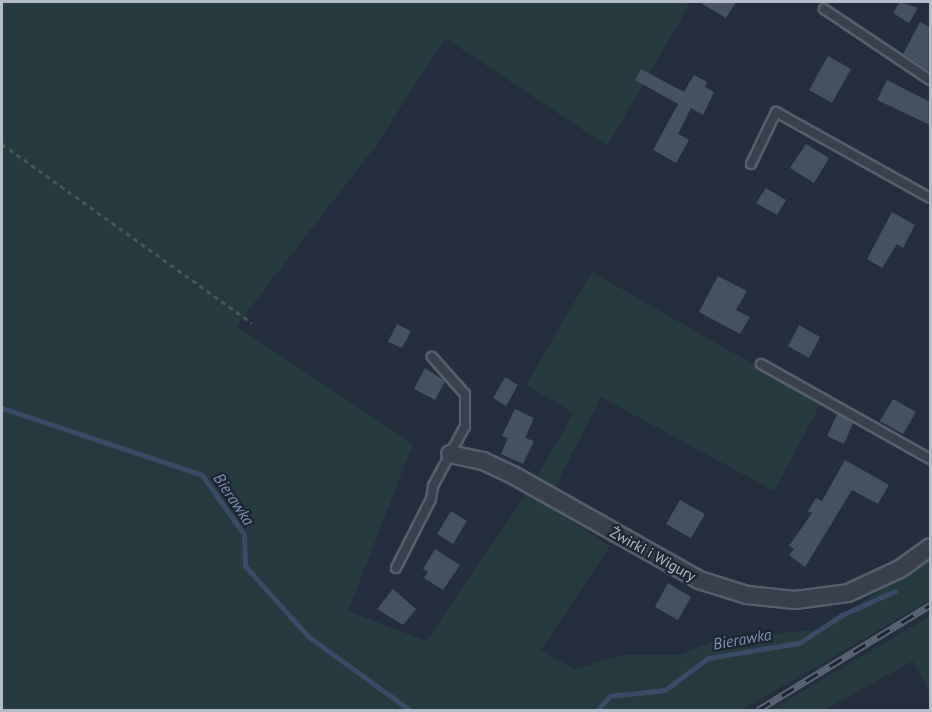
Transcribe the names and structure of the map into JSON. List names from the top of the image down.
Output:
{
  "streets": {
    "street": ["Żwirki i Wigury"]
  },
  "water": ["Bierawka"]
}
